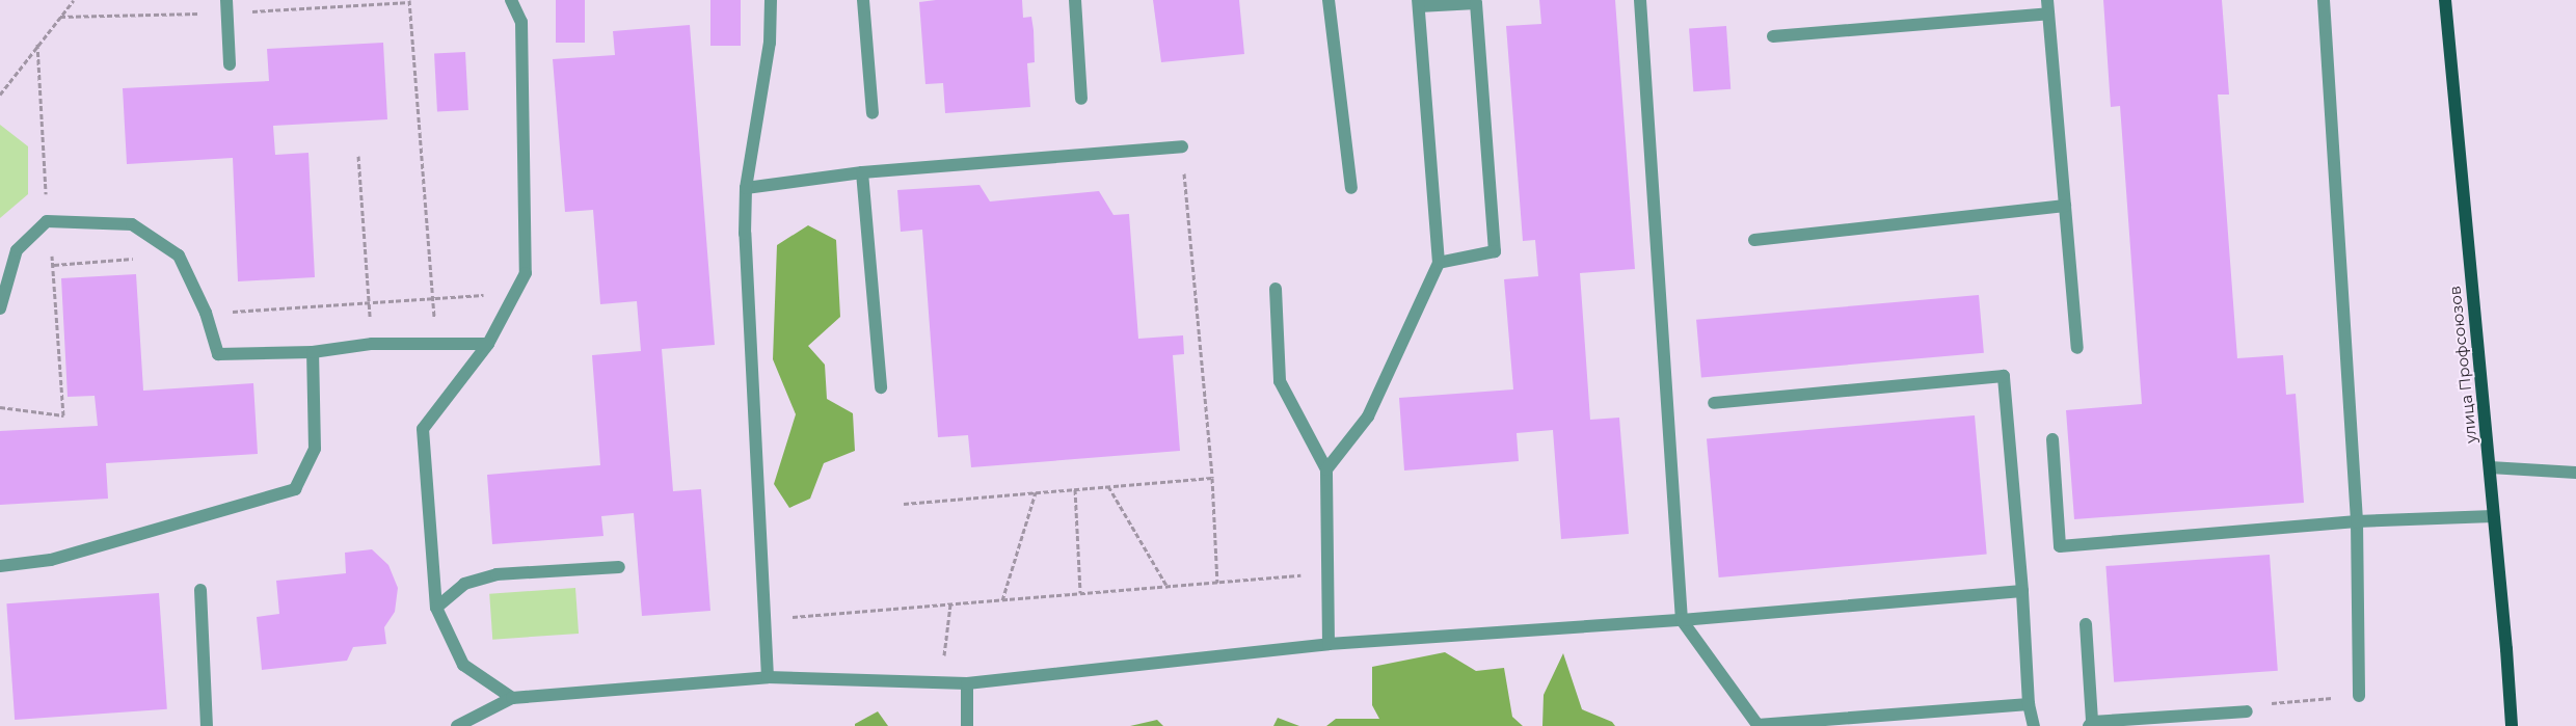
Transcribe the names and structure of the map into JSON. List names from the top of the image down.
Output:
{
  "streets": {
    "main road": ["улица Профсоюзов"]
  }
}
